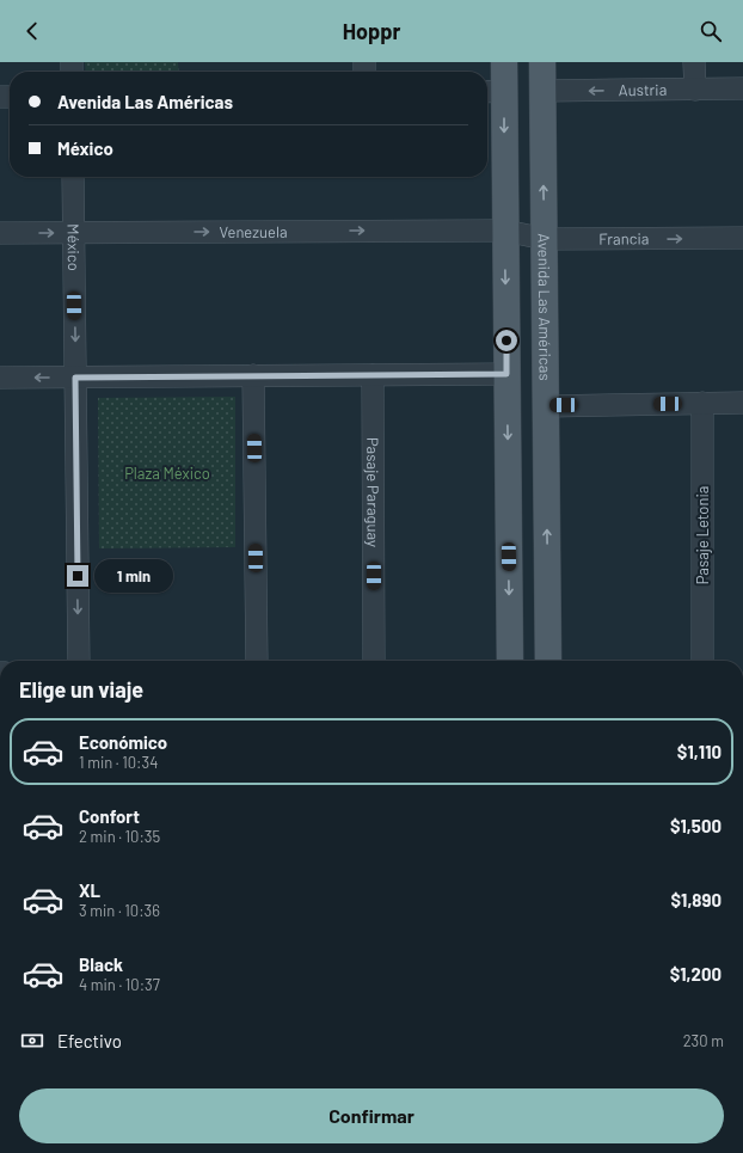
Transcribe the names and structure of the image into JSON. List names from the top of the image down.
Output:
{
  "streets": {
    "main road": ["Avenida Las Américas"],
    "street": [
      "Austria",
      "Venezuela",
      "Francia",
      "México",
      "Pasaje Paraguay",
      "Pasaje Letonia"
    ]
  },
  "crossings": [
    ["Austria", "Avenida Las Américas"],
    ["Venezuela", "Francia"],
    ["Venezuela", "México"],
    ["Francia", "Avenida Las Américas"]
  ],
  "one_way": ["Austria"],
  "parks": ["Plaza México"],
  "page": {
    "header": "Hoppr",
    "banner": ["Avenida Las Américas", "México"],
    "bubble": "1 min",
    "heading": "Elige un viaje",
    "list": [
      {
        "name": "Económico",
        "note": "1 min · 10:34",
        "value": "$1,110"
      },
      {
        "name": "Confort",
        "note": "2 min · 10:35",
        "value": "$1,500"
      },
      {
        "name": "XL",
        "note": "3 min · 10:36",
        "value": "$1,890"
      },
      {
        "name": "Black",
        "note": "4 min · 10:37",
        "value": "$1,200"
      }
    ],
    "pay": ["Efectivo", "230 m"],
    "buttons": "Confirmar"
  }
}
